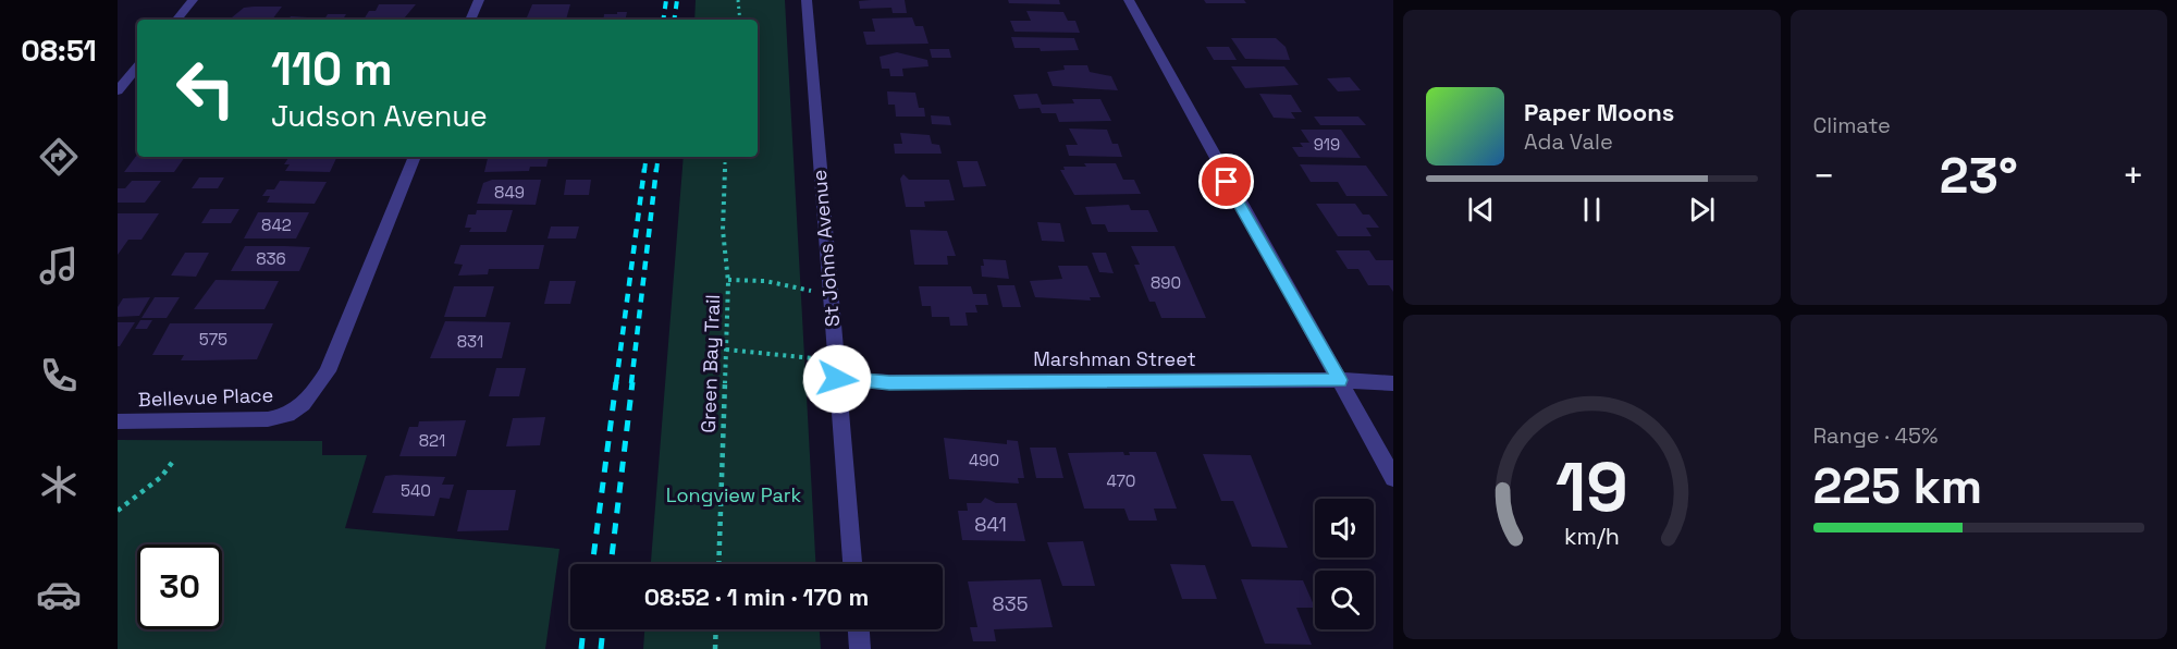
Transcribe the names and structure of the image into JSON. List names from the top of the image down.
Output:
{
  "streets": {
    "street": ["St Johns Avenue", "Marshman Street", "Bellevue Place"],
    "path": ["Green Bay Trail"]
  },
  "crossings": [
    ["St Johns Avenue", "Marshman Street"]
  ],
  "parks": ["Longview Park"],
  "house_numbers": [
    "919",
    "849",
    "842",
    "836",
    "890",
    "575",
    "831",
    "821",
    "490",
    "470",
    "540",
    "841",
    "835"
  ],
  "page": {
    "tabs": "08:51",
    "tile": [
      "Climate",
      ["Range · 45%", "225 km"]
    ],
    "turn": ["110 m", "Judson Avenue"],
    "song": ["Paper Moons", "Ada Vale"],
    "heat": ["−", "23°", "+"],
    "limit": "30",
    "trip": "08:52 · 1 min · 170 m",
    "gauge": ["19", "km/h"]
  }
}
